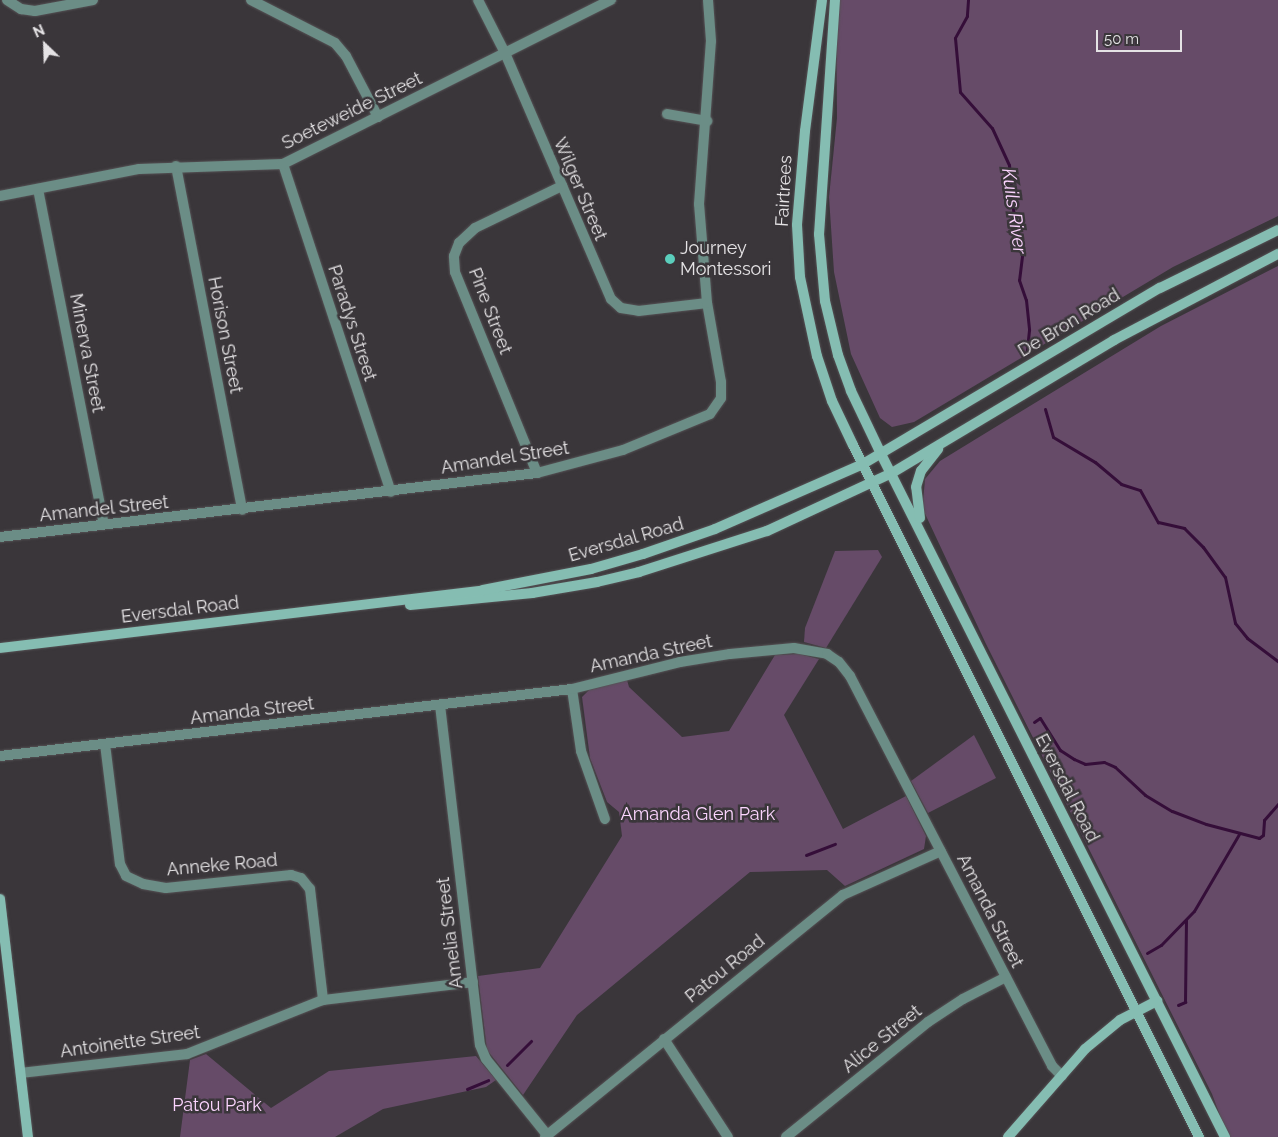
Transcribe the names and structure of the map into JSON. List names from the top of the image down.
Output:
{
  "streets": {
    "street": [
      "Soeteweide Street",
      "Wilger Street",
      "Fairtrees",
      "Pine Street",
      "Paradys Street",
      "De Bron Road",
      "Horison Street",
      "Minerva Street",
      "Amandel Street",
      "Eversdal Road",
      "Amanda Street",
      "Anneke Road",
      "Amelia Street",
      "Patou Road",
      "Alice Street",
      "Antoinette Street"
    ]
  },
  "crossings": [
    ["Soeteweide Street", "Wilger Street"],
    ["Soeteweide Street", "Paradys Street"],
    ["Soeteweide Street", "Horison Street"],
    ["Soeteweide Street", "Minerva Street"],
    ["Wilger Street", "Pine Street"],
    ["Wilger Street", "Amandel Street"],
    ["Fairtrees", "De Bron Road"],
    ["Fairtrees", "Eversdal Road"],
    ["Pine Street", "Amandel Street"],
    ["Paradys Street", "Amandel Street"],
    ["De Bron Road", "Eversdal Road"],
    ["Horison Street", "Amandel Street"],
    ["Minerva Street", "Amandel Street"],
    ["Amanda Street", "Anneke Road"],
    ["Amanda Street", "Amelia Street"],
    ["Amanda Street", "Patou Road"],
    ["Amanda Street", "Alice Street"],
    ["Anneke Road", "Antoinette Street"],
    ["Amelia Street", "Patou Road"],
    ["Amelia Street", "Antoinette Street"]
  ],
  "water": ["Kuils River"],
  "parks": ["Amanda Glen Park", "Patou Park"],
  "places": ["Journey Montessori"],
  "scale_bar": "50 m",
  "north": "top left"
}
